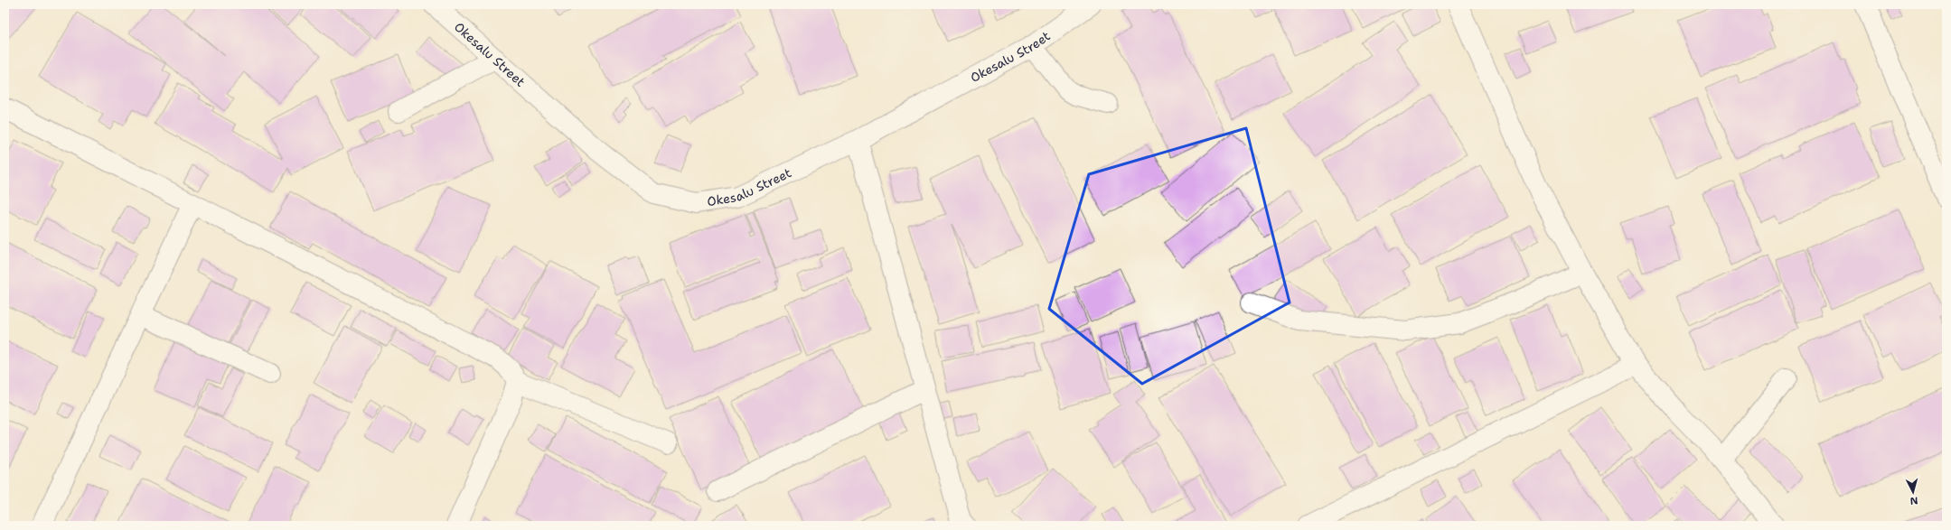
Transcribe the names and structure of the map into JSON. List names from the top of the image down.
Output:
{
  "streets": {
    "street": ["Okesalu Street"]
  },
  "north": "bottom"
}
